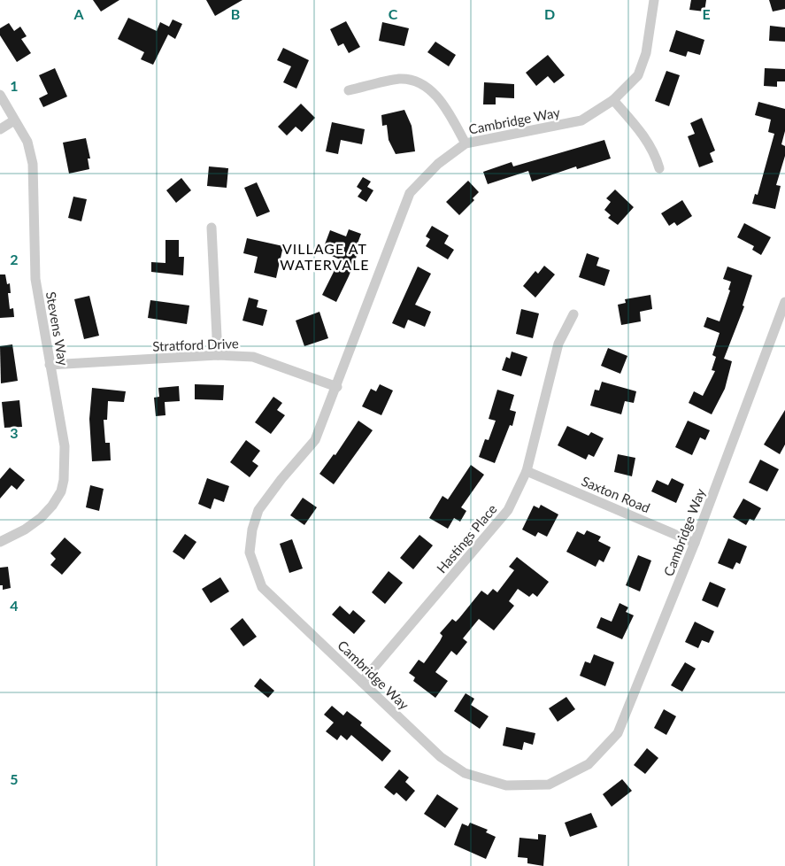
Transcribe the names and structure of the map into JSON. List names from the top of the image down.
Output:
{
  "streets": {
    "street": [
      "Cambridge Way",
      "Stevens Way",
      "Stratford Drive",
      "Saxton Road",
      "Hastings Place"
    ]
  },
  "crossings": [
    ["Cambridge Way", "Stratford Drive"],
    ["Cambridge Way", "Saxton Road"],
    ["Cambridge Way", "Hastings Place"],
    ["Stevens Way", "Stratford Drive"],
    ["Saxton Road", "Hastings Place"]
  ],
  "districts": ["VILLAGE AT WATERVALE"],
  "grid": {
    "columns": [
      "A",
      "B",
      "C",
      "D",
      "E"
    ],
    "rows": [
      "1",
      "2",
      "3",
      "4",
      "5"
    ]
  }
}
